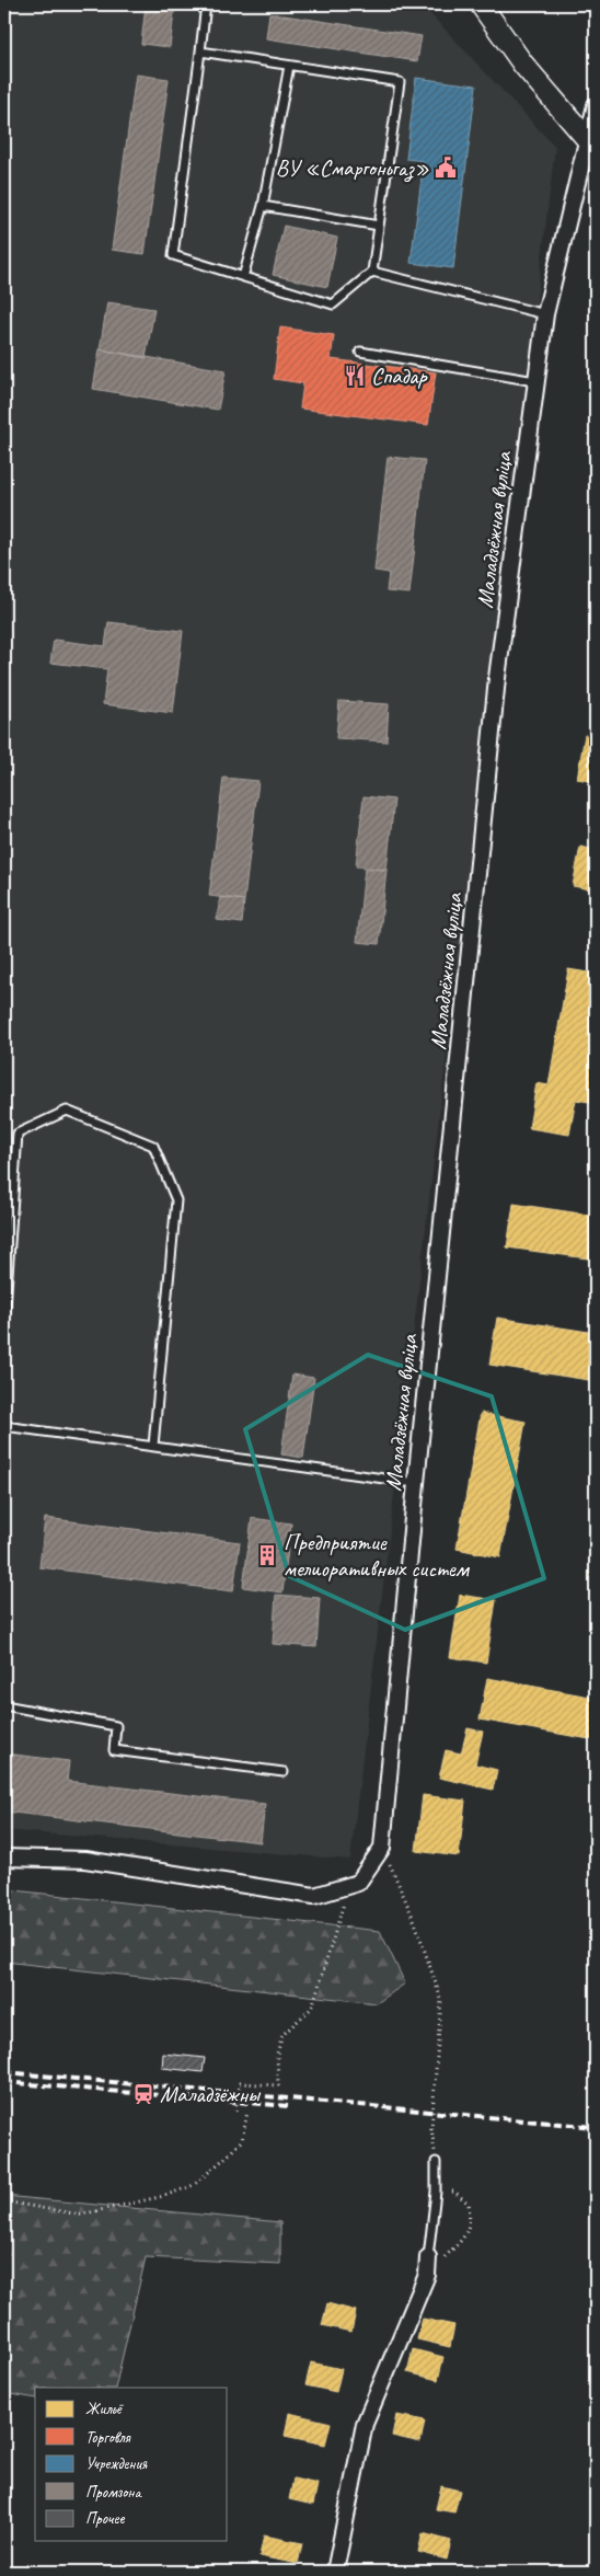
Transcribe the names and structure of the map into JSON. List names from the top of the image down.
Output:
{
  "streets": {
    "street": ["Маладзёжная вуліца"]
  },
  "places": {
    "public building": ["ВУ «Смаргоньгаз»"],
    "restaurant": ["Спадар"],
    "building": ["Предприятие мелиоративных систем"],
    "station": ["Маладзёжны"]
  },
  "legend": [
    "Жильё",
    "Торговля",
    "Учреждения",
    "Промзона",
    "Прочее"
  ]
}
